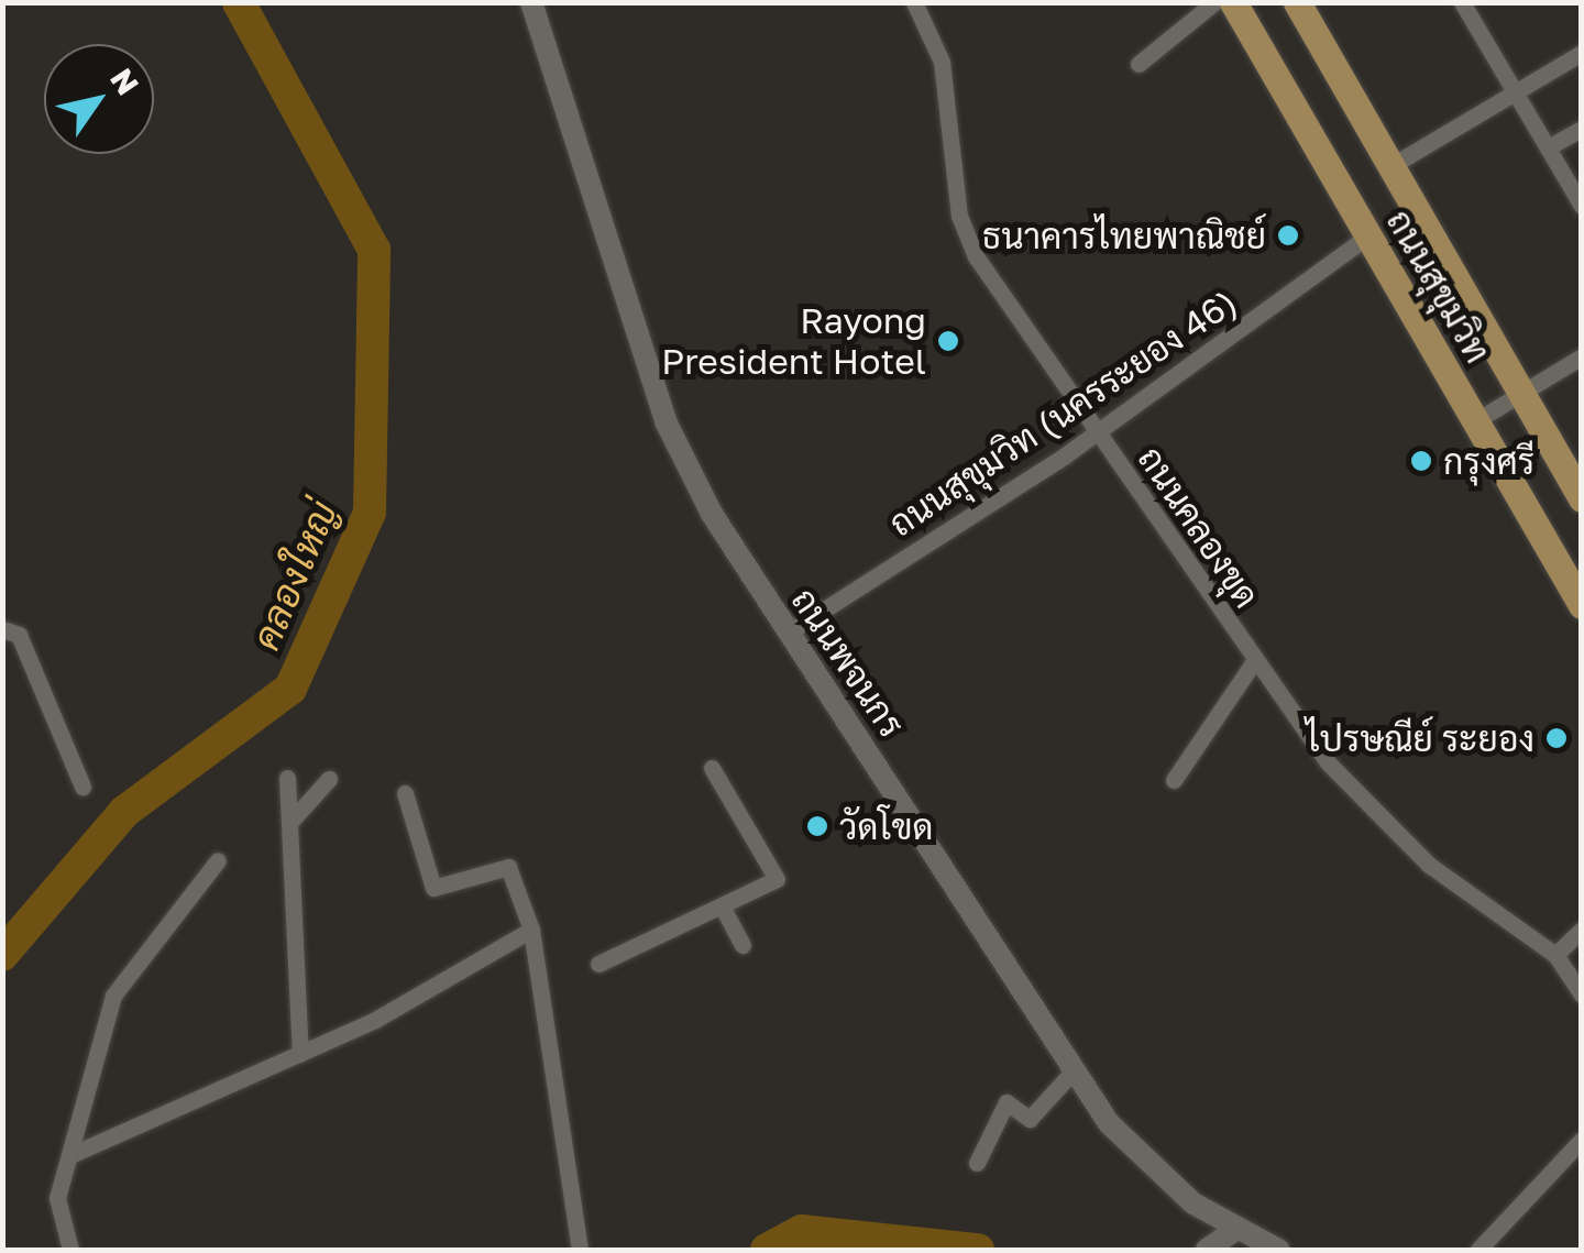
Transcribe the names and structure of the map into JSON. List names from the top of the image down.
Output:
{
  "streets": {
    "main road": ["ถนนสุขุมวิท"],
    "street": ["ถนนสุขุมวิท (นครระยอง 46)", "ถนนคลองขุด", "ถนนพจนกร"]
  },
  "crossings": [
    ["ถนนสุขุมวิท", "ถนนสุขุมวิท (นครระยอง 46)"],
    ["ถนนสุขุมวิท (นครระยอง 46)", "ถนนคลองขุด"],
    ["ถนนสุขุมวิท (นครระยอง 46)", "ถนนพจนกร"]
  ],
  "water": ["คลองใหญ่"],
  "places": [
    "ธนาคารไทยพาณิชย์",
    "Rayong President Hotel",
    "กรุงศรี",
    "ไปรษณีย์ ระยอง",
    "วัดโขด"
  ],
  "north": "top right"
}
